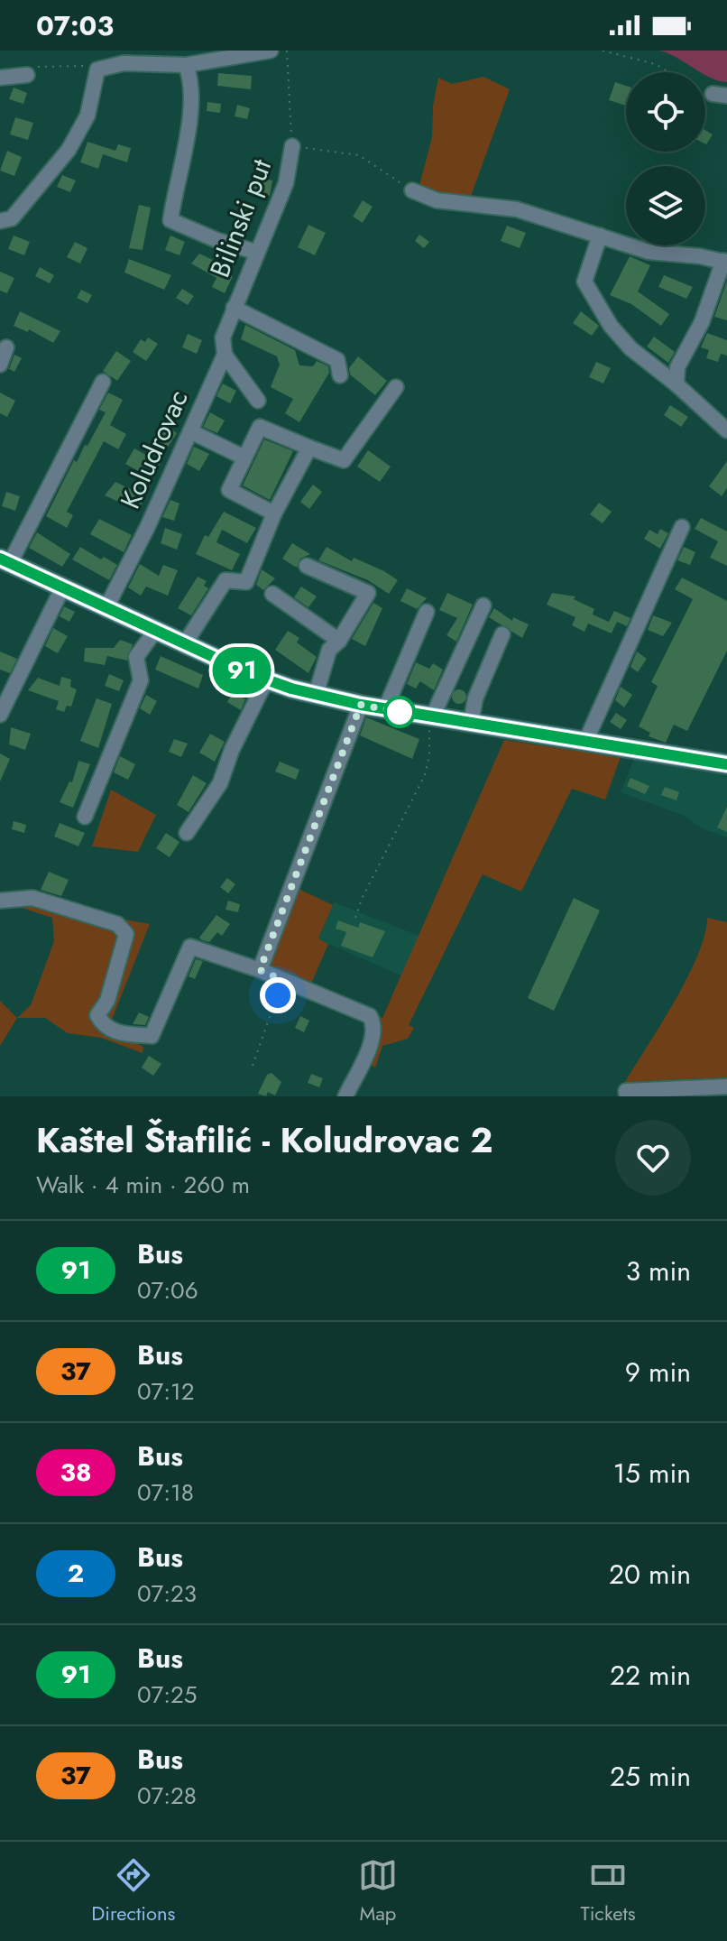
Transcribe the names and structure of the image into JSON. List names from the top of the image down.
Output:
{
  "streets": {
    "street": ["Bilinski put", "Koludrovac"]
  },
  "crossings": [
    ["Bilinski put", "Koludrovac"]
  ],
  "lines": ["bus line 91"],
  "page": {
    "status": "07:03",
    "on_map": "91",
    "heading": ["Kaštel Štafilić - Koludrovac 2", "Walk · 4 min · 260 m"],
    "list": [
      {
        "mark": "91",
        "name": "Bus",
        "note": "07:06",
        "value": "3 min"
      },
      {
        "mark": "37",
        "name": "Bus",
        "note": "07:12",
        "value": "9 min"
      },
      {
        "mark": "38",
        "name": "Bus",
        "note": "07:18",
        "value": "15 min"
      },
      {
        "mark": "2",
        "name": "Bus",
        "note": "07:23",
        "value": "20 min"
      },
      {
        "mark": "91",
        "name": "Bus",
        "note": "07:25",
        "value": "22 min"
      },
      {
        "mark": "37",
        "name": "Bus",
        "note": "07:28",
        "value": "25 min"
      }
    ],
    "tabs": ["Directions", "Map", "Tickets"]
  }
}
